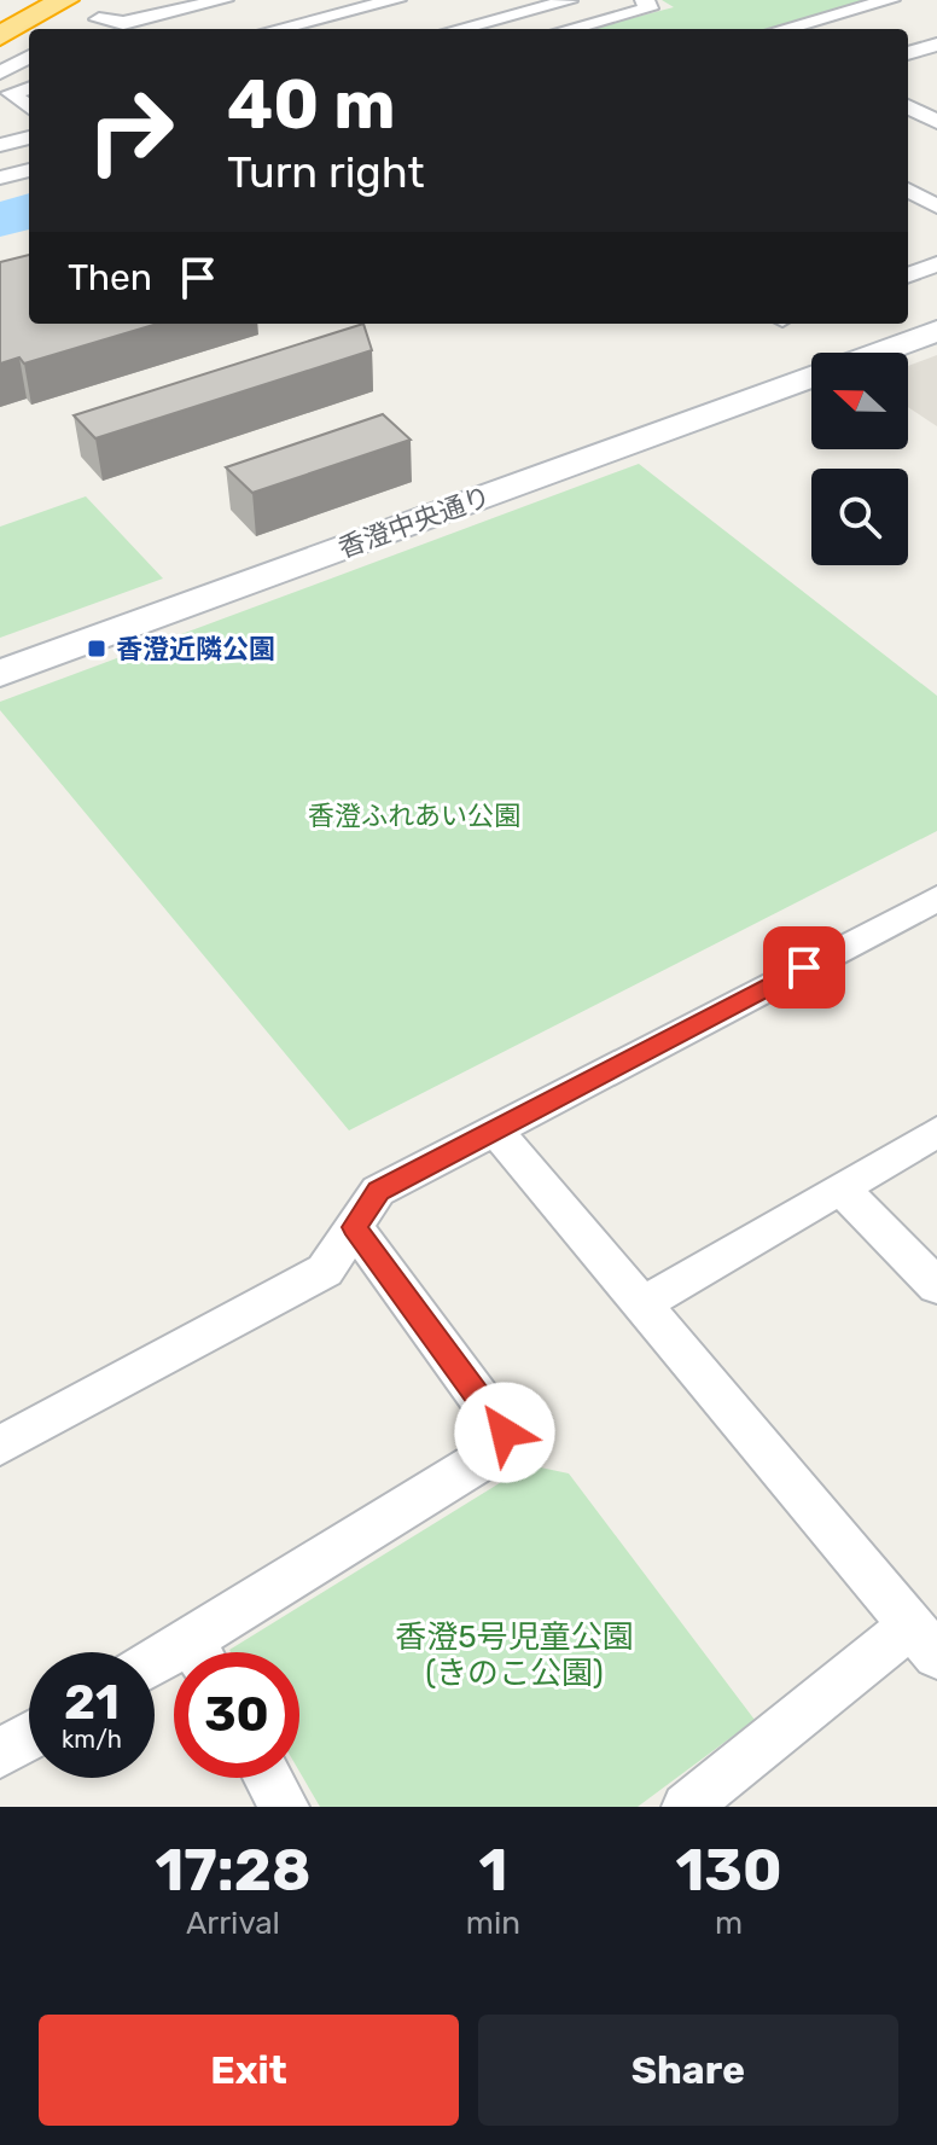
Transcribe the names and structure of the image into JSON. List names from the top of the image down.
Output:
{
  "streets": {
    "street": ["香澄中央通り"]
  },
  "parks": ["香澄ふれあい公園", "香澄5号児童公園 (きのこ公園)"],
  "places": {
    "transit": ["香澄近隣公園"]
  },
  "north": "left",
  "page": {
    "turn": ["40 m", "Turn right"],
    "then": "Then",
    "speed": "21 km/h",
    "limit": "30",
    "eta": [
      "17:28",
      "Arrival",
      "1",
      "min",
      "130",
      "m"
    ],
    "buttons": ["Exit", "Share"]
  }
}
